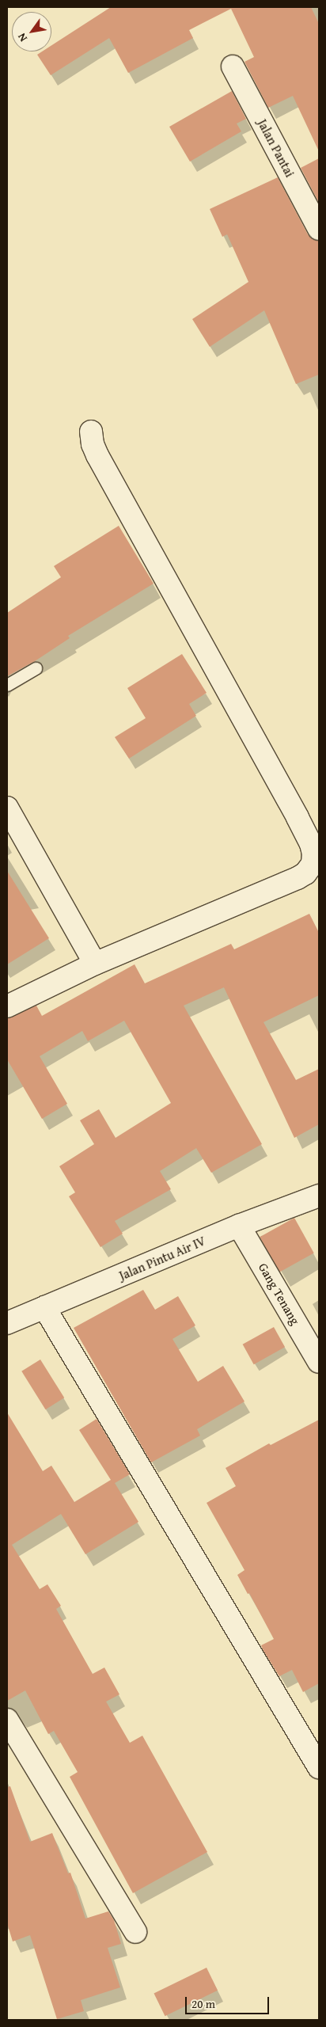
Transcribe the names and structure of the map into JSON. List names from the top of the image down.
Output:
{
  "streets": {
    "street": ["Jalan Pantai", "Jalan Pintu Air IV", "Gang Tenang"]
  },
  "crossings": [
    ["Jalan Pintu Air IV", "Gang Tenang"]
  ],
  "scale_bar": "20 m",
  "north": "bottom left"
}
